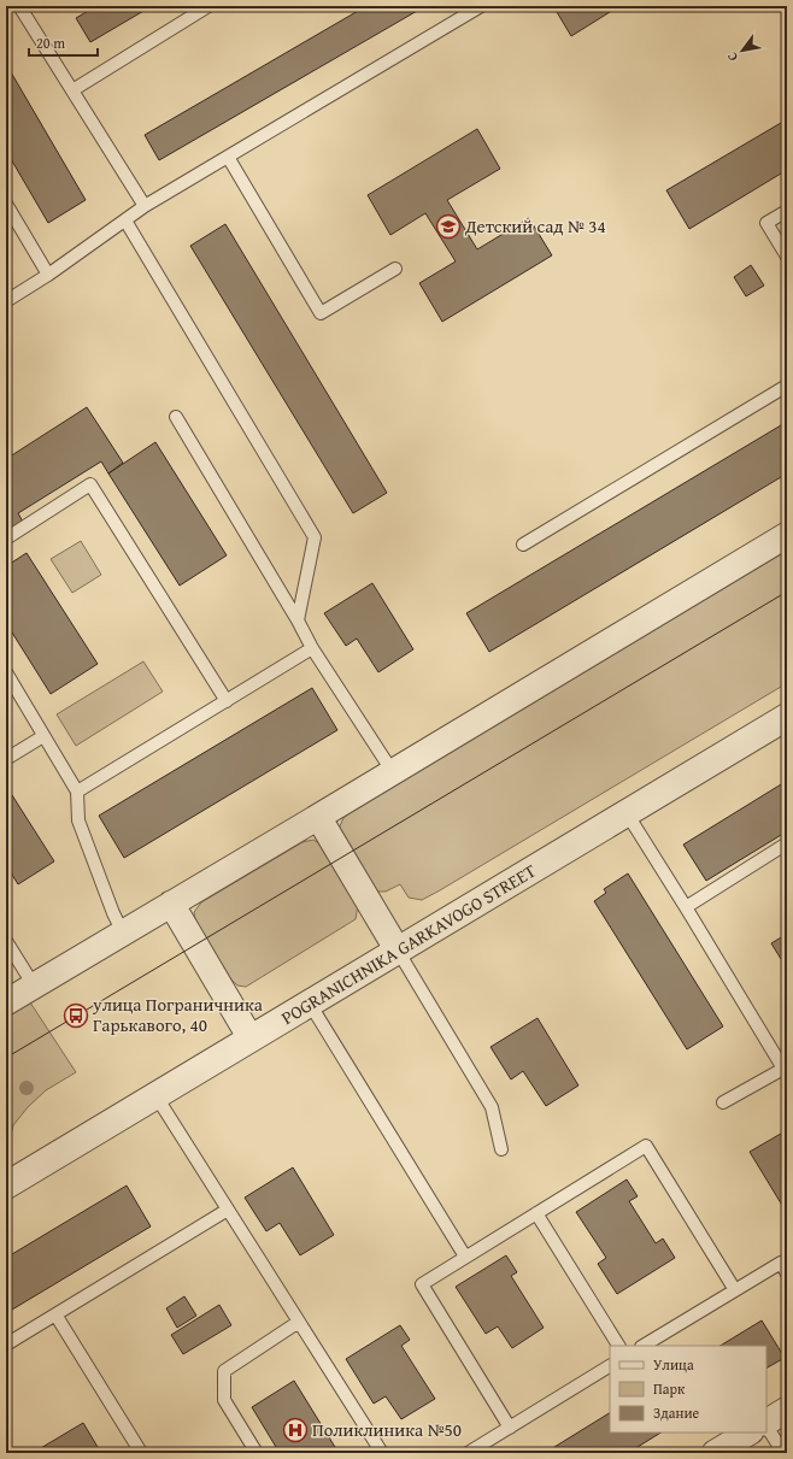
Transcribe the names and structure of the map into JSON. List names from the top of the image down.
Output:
{
  "streets": {
    "street": ["POGRANICHNIKA GARKAVOGO STREET"]
  },
  "places": {
    "school or university": ["Детский сад № 34"],
    "bus stop": ["улица Пограничника Гарькавого, 40"],
    "hospital": ["Поликлиника №50"]
  },
  "legend": ["Улица", "Парк", "Здание"],
  "scale_bar": "20 m",
  "north": "bottom left"
}
